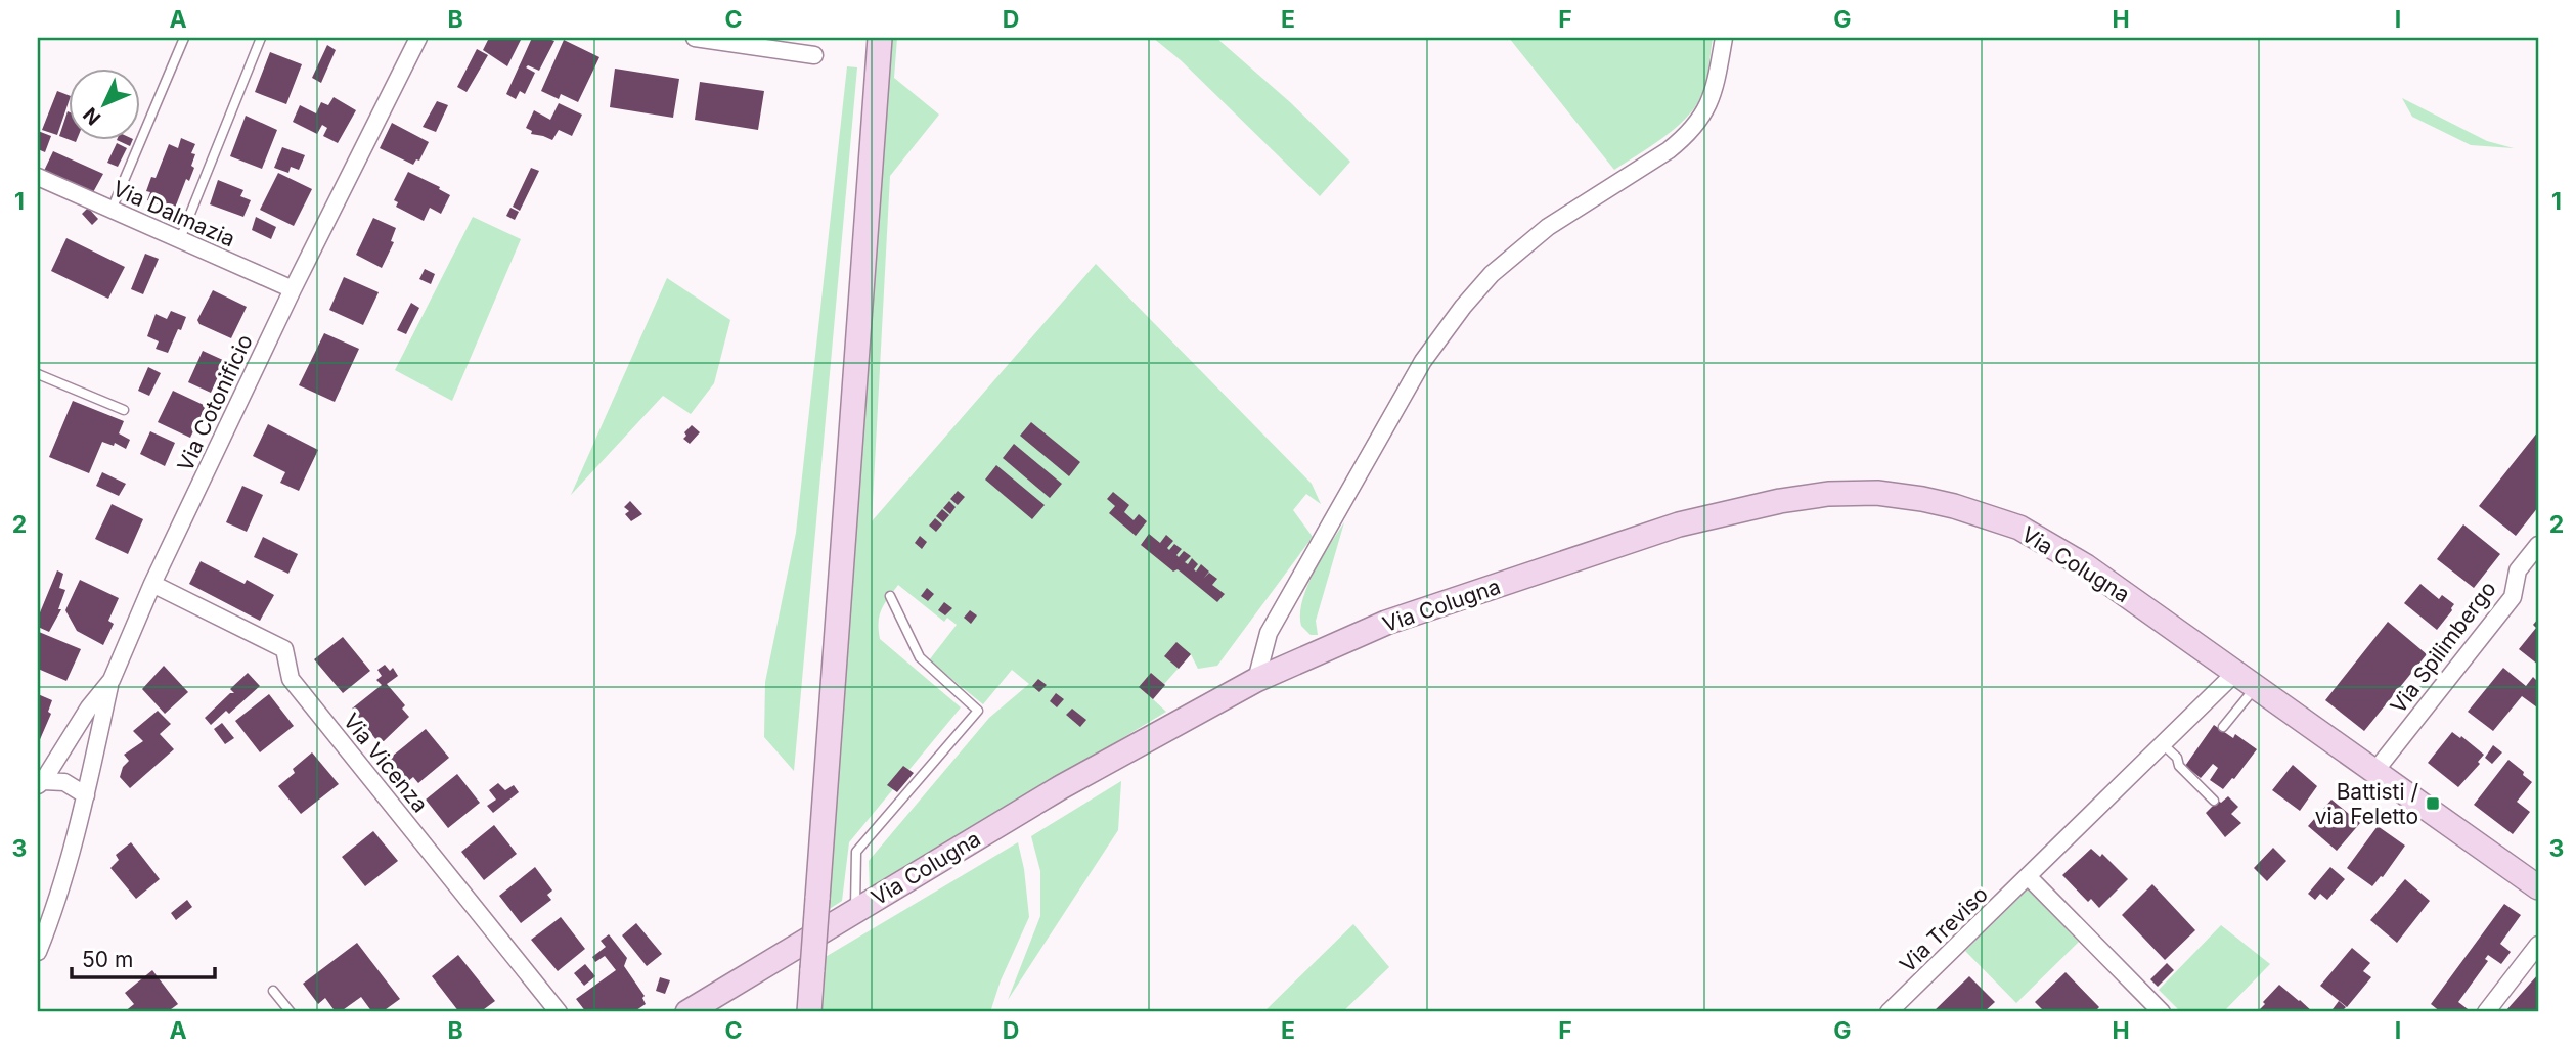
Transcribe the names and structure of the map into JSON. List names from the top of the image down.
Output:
{
  "streets": {
    "street": [
      "Via Dalmazia",
      "Via Cotonificio",
      "Via Colugna",
      "Via Spilimbergo",
      "Via Vicenza",
      "Via Treviso"
    ]
  },
  "crossings": [
    ["Via Dalmazia", "Via Cotonificio"],
    ["Via Cotonificio", "Via Vicenza"],
    ["Via Colugna", "Via Spilimbergo"],
    ["Via Colugna", "Via Treviso"]
  ],
  "places": {
    "transit": ["Battisti / via Feletto"]
  },
  "scale_bar": "50 m",
  "north": "bottom left",
  "grid": {
    "columns": [
      "A",
      "B",
      "C",
      "D",
      "E",
      "F",
      "G",
      "H",
      "I"
    ],
    "rows": ["1", "2", "3"]
  }
}
